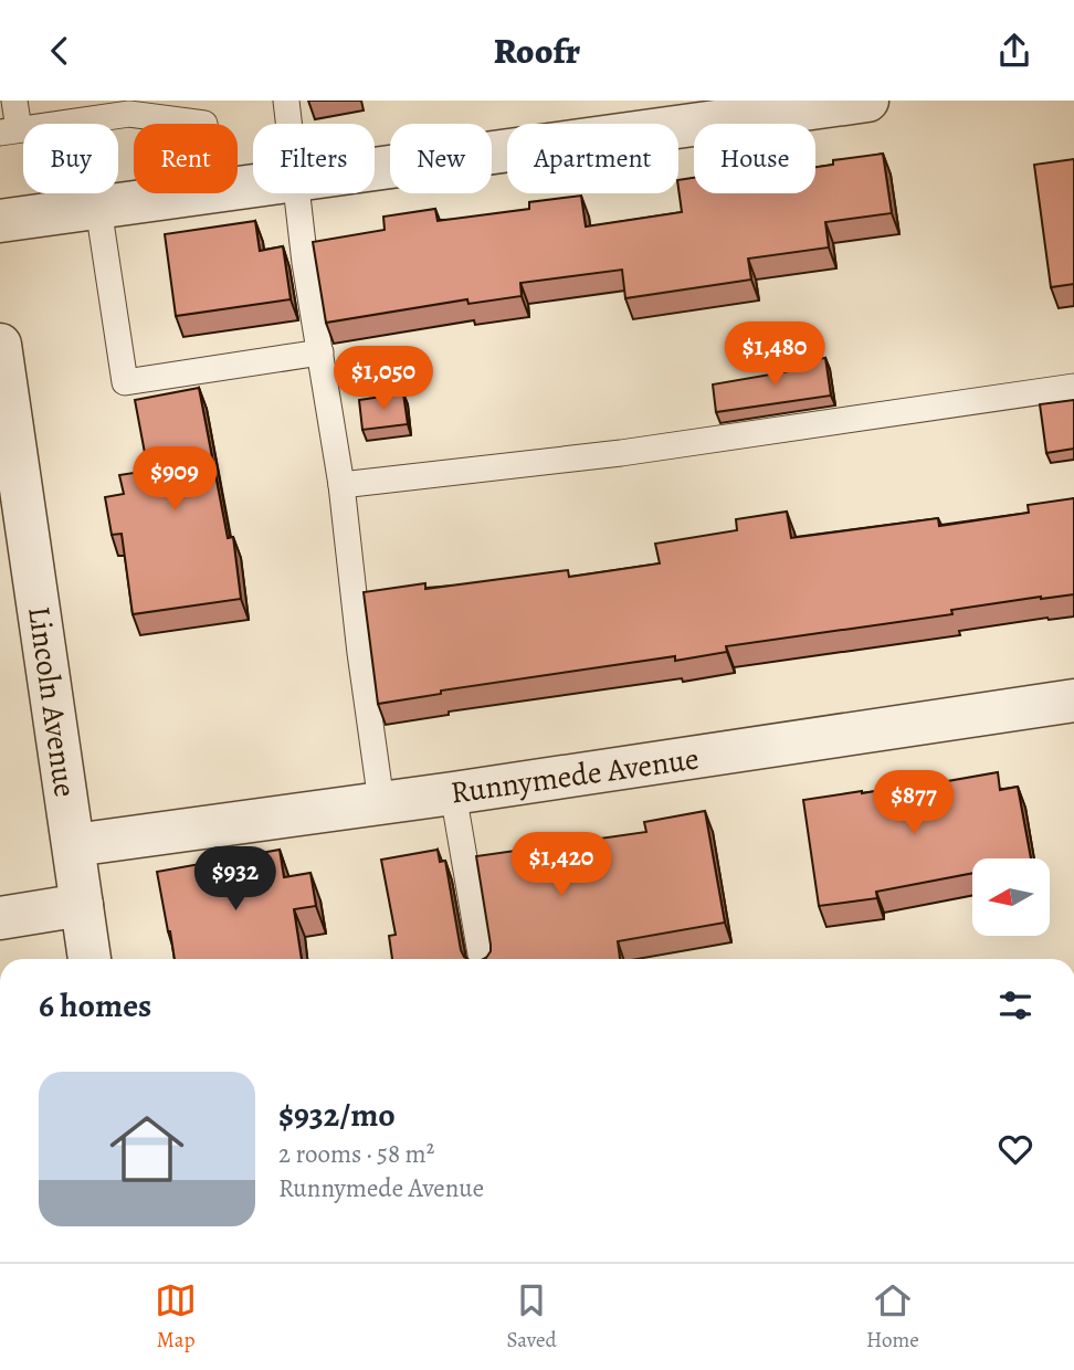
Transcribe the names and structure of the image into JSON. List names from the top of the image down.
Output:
{
  "streets": {
    "street": ["Lincoln Avenue", "Runnymede Avenue"]
  },
  "crossings": [
    ["Lincoln Avenue", "Runnymede Avenue"]
  ],
  "north": "left",
  "page": {
    "header": "Roofr",
    "chip": [
      "Buy",
      "Rent",
      "Filters",
      "New",
      "Apartment",
      "House"
    ],
    "price": [
      "$1,480",
      "$1,050",
      "$909",
      "$877",
      "$1,420",
      "$932"
    ],
    "heading": "6 homes",
    "list": [
      {
        "name": "$932/mo",
        "note": "2 rooms · 58 m² · Runnymede Avenue"
      }
    ],
    "tabs": ["Map", "Saved", "Home"]
  }
}
